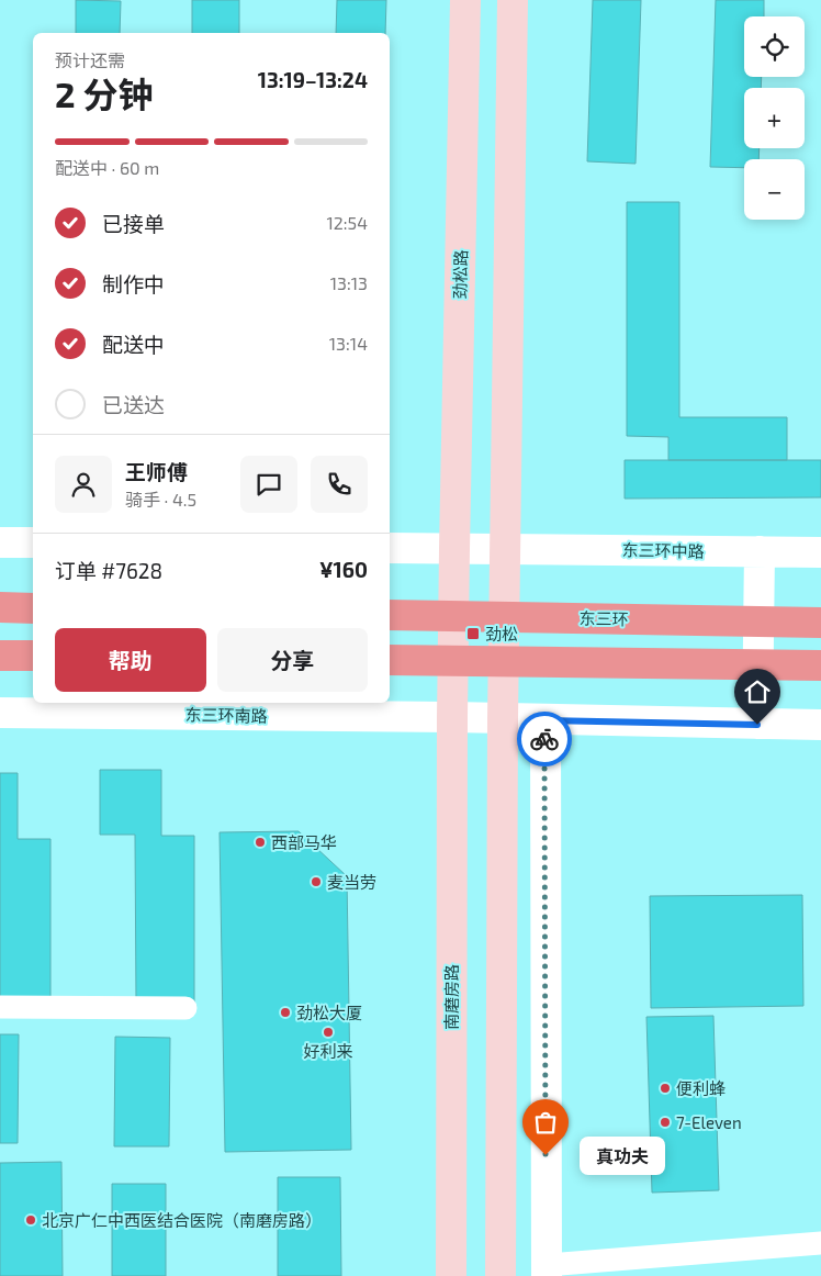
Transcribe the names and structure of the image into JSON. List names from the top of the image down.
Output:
{
  "streets": {
    "highway": ["东三环"],
    "main road": ["劲松路", "南磨房路"],
    "street": ["东三环中路", "东三环南路"]
  },
  "crossings": [
    ["劲松路", "东三环中路"],
    ["劲松路", "东三环南路"],
    ["劲松路", "南磨房路"],
    ["东三环南路", "南磨房路"]
  ],
  "places": {
    "transit": ["劲松"],
    "other": [
      "西部马华",
      "麦当劳",
      "劲松大厦",
      "好利来",
      "便利蜂",
      "7-Eleven",
      "真功夫",
      "北京广仁中西医结合医院（南磨房路）"
    ]
  },
  "page": {
    "map_buttons": ["+", "−"],
    "heading": ["2 分钟", "预计还需", "13:19–13:24"],
    "panel": [
      "王师傅",
      "骑手 · 4.5",
      "订单 #7628",
      "¥160"
    ],
    "bar": "配送中 · 60 m",
    "list": [
      ["已接单", "12:54"],
      ["制作中", "13:13"],
      ["配送中", "13:14"],
      "已送达"
    ],
    "buttons": ["帮助", "分享"],
    "bubble": "真功夫"
  }
}
